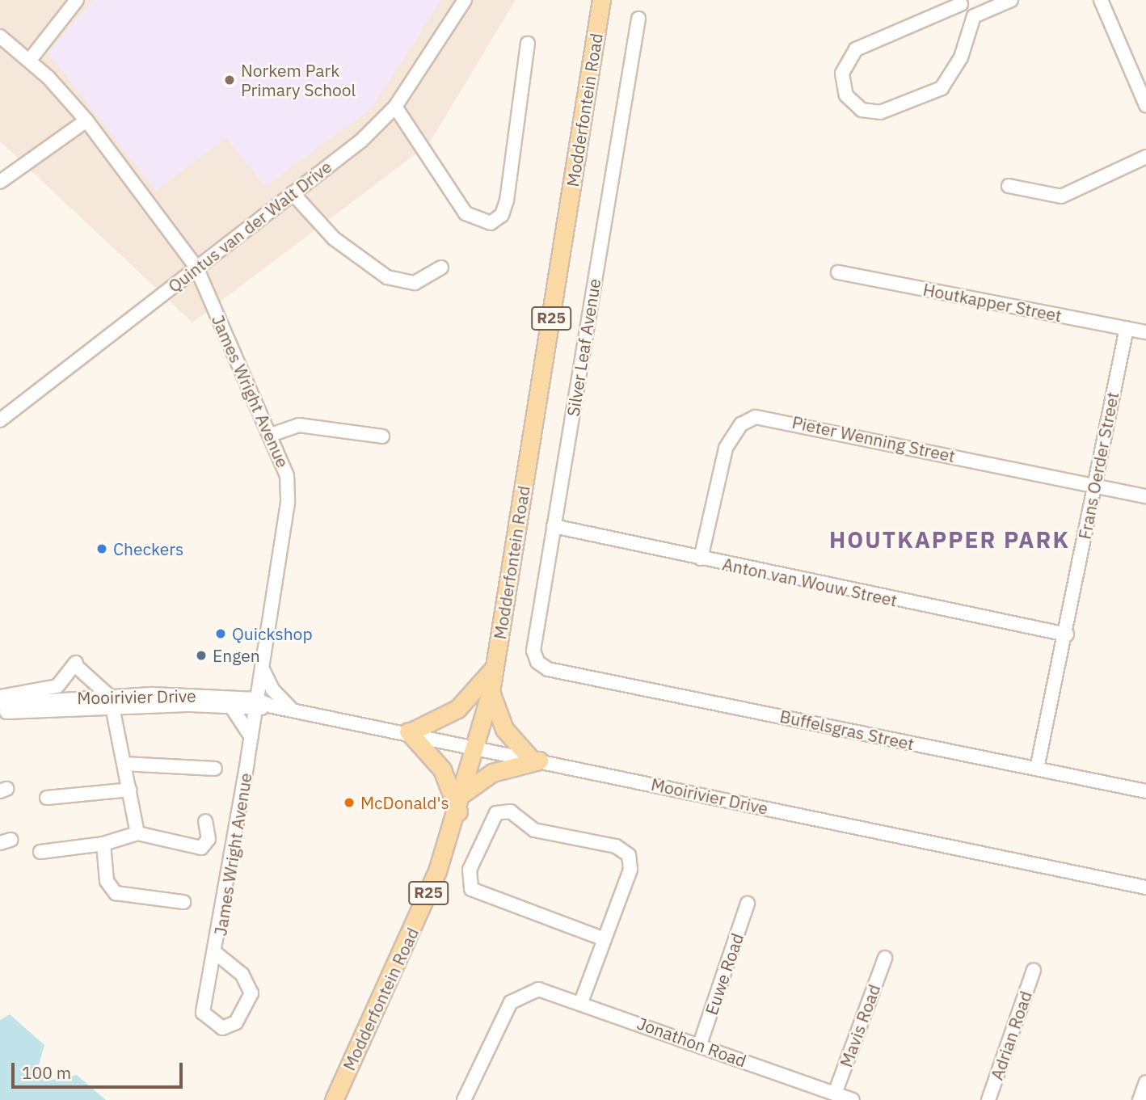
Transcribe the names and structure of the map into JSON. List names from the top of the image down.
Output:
{
  "streets": {
    "main road": ["Modderfontein Road", "R25"],
    "street": [
      "Quintus van der Walt Drive",
      "Houtkapper Street",
      "Silver Leaf Avenue",
      "James Wright Avenue",
      "Pieter Wenning Street",
      "Frans Oerder Street",
      "Anton van Wouw Street",
      "Mooirivier Drive",
      "Buffelsgras Street",
      "Euwe Road",
      "Mavis Road",
      "Adrian Road",
      "Jonathon Road"
    ]
  },
  "crossings": [
    ["Modderfontein Road", "Mooirivier Drive"],
    ["Quintus van der Walt Drive", "James Wright Avenue"],
    ["Houtkapper Street", "Frans Oerder Street"],
    ["Silver Leaf Avenue", "Anton van Wouw Street"],
    ["Silver Leaf Avenue", "Buffelsgras Street"],
    ["James Wright Avenue", "Mooirivier Drive"],
    ["Pieter Wenning Street", "Frans Oerder Street"],
    ["Pieter Wenning Street", "Anton van Wouw Street"],
    ["Frans Oerder Street", "Anton van Wouw Street"],
    ["Frans Oerder Street", "Buffelsgras Street"],
    ["Euwe Road", "Jonathon Road"],
    ["Mavis Road", "Jonathon Road"]
  ],
  "districts": ["HOUTKAPPER PARK"],
  "places": [
    "Norkem Park Primary School",
    "Checkers",
    "Quickshop",
    "Engen",
    "McDonald's"
  ],
  "scale_bar": "100 m"
}
